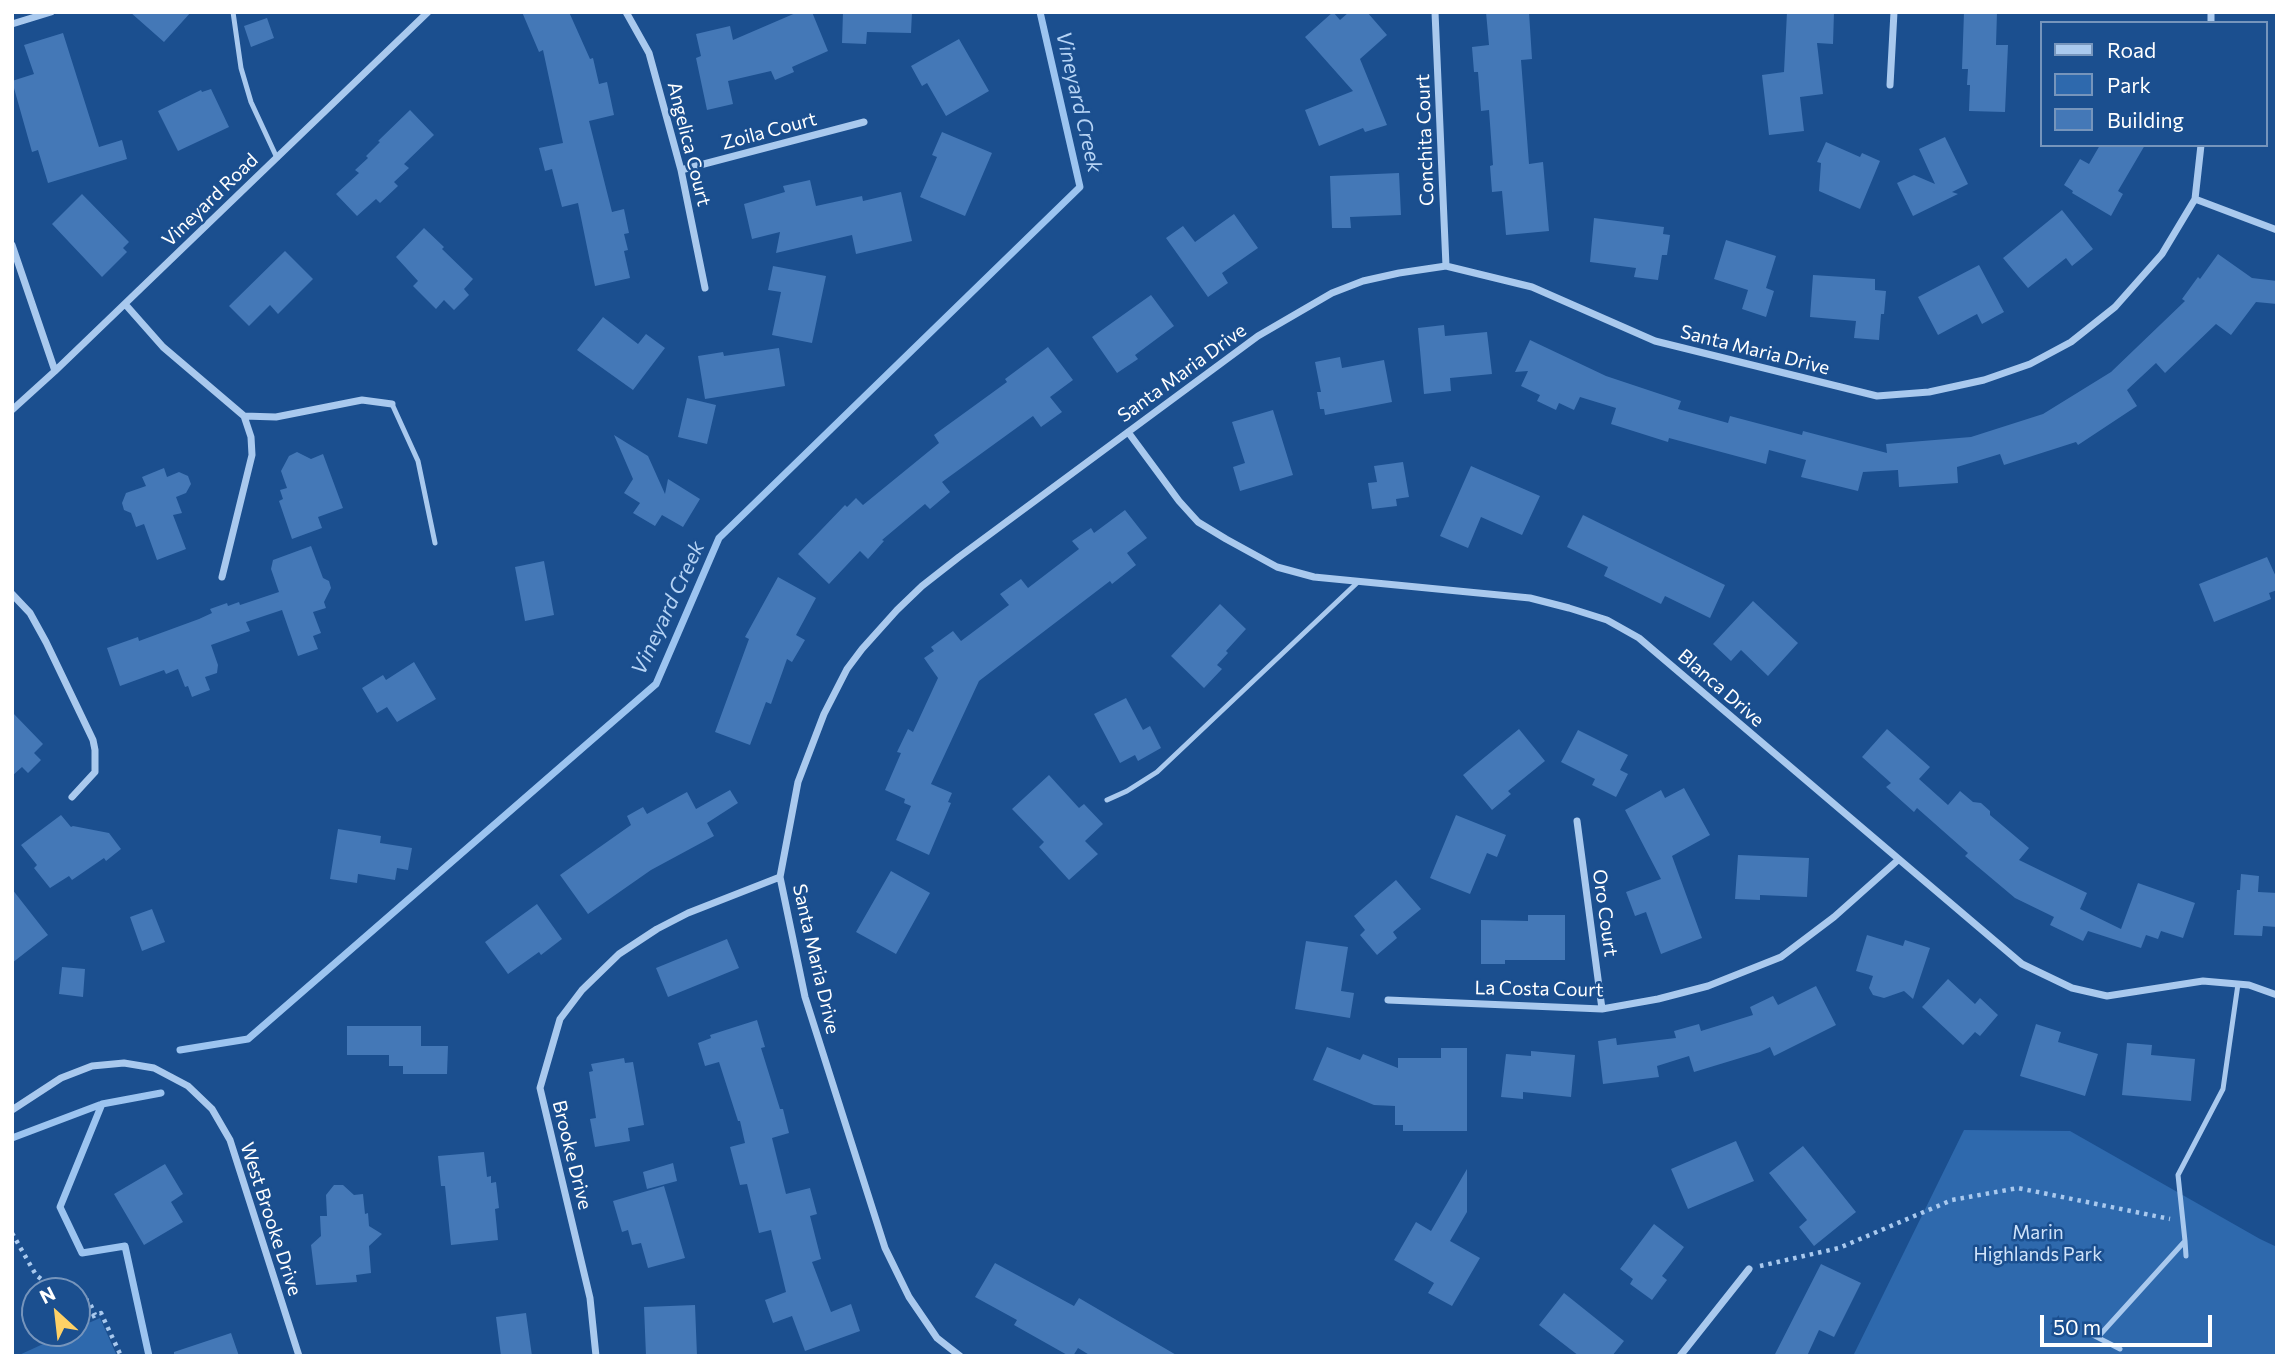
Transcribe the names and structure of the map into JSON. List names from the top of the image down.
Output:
{
  "streets": {
    "street": [
      "Zoila Court",
      "Conchita Court",
      "Angelica Court",
      "Vineyard Road",
      "Santa Maria Drive",
      "Blanca Drive",
      "Oro Court",
      "La Costa Court",
      "Brooke Drive",
      "West Brooke Drive"
    ]
  },
  "crossings": [
    ["Zoila Court", "Angelica Court"],
    ["Conchita Court", "Santa Maria Drive"],
    ["Santa Maria Drive", "Blanca Drive"],
    ["Santa Maria Drive", "Brooke Drive"],
    ["Blanca Drive", "La Costa Court"],
    ["Oro Court", "La Costa Court"]
  ],
  "water": ["Vineyard Creek"],
  "parks": ["Marin Highlands Park"],
  "legend": ["Road", "Park", "Building"],
  "scale_bar": "50 m",
  "north": "top left"
}
